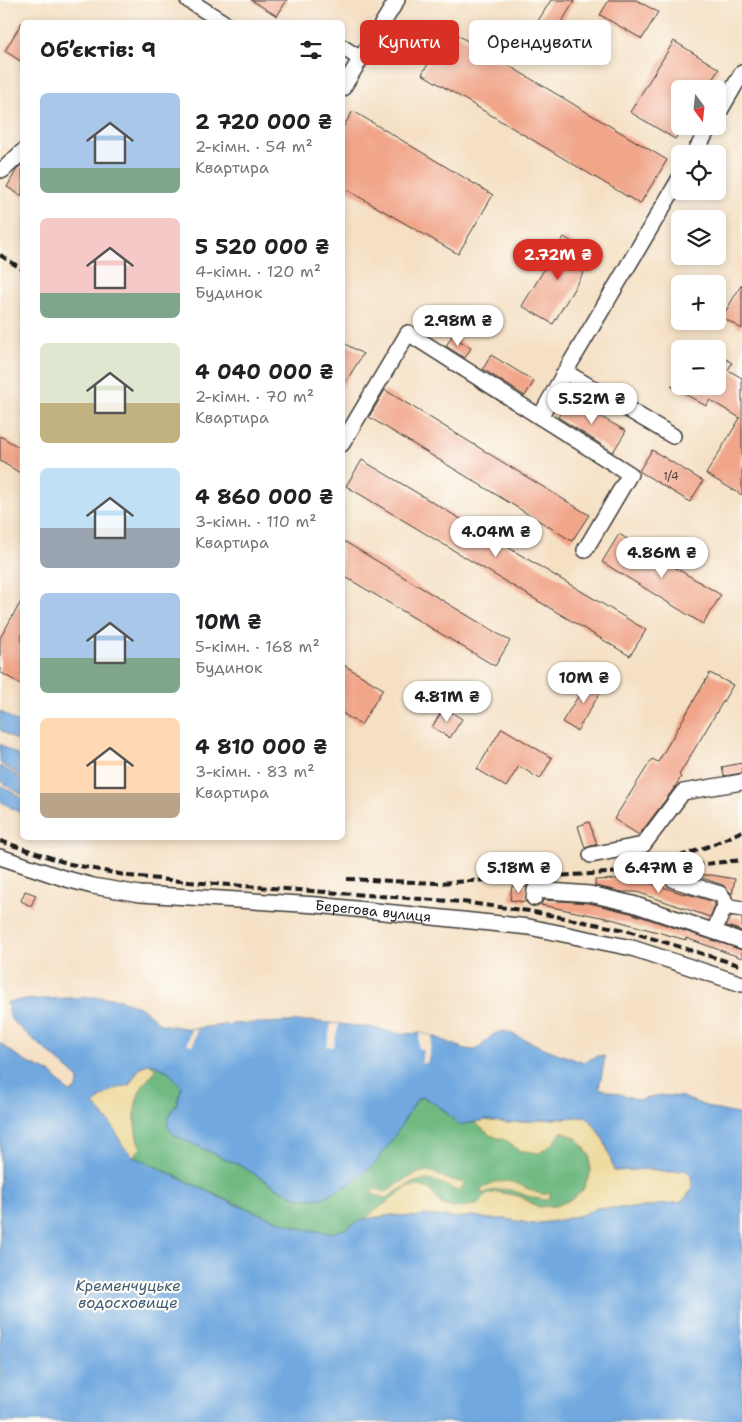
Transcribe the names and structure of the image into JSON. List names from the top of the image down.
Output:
{
  "streets": {
    "street": ["Берегова вулиця"]
  },
  "water": ["Кременчуцьке водосховище"],
  "house_numbers": ["1/4"],
  "north": "bottom",
  "page": {
    "chip": ["Купити", "Орендувати"],
    "heading": "Об’єктів: 9",
    "map_buttons": ["+", "−"],
    "list": [
      {
        "name": "2 720 000 ₴",
        "note": "2-кімн. · 54 m² · Квартира"
      },
      {
        "name": "5 520 000 ₴",
        "note": "4-кімн. · 120 m² · Будинок"
      },
      {
        "name": "4 040 000 ₴",
        "note": "2-кімн. · 70 m² · Квартира"
      },
      {
        "name": "4 860 000 ₴",
        "note": "3-кімн. · 110 m² · Квартира"
      },
      {
        "name": "10M ₴",
        "note": "5-кімн. · 168 m² · Будинок"
      },
      {
        "name": "4 810 000 ₴",
        "note": "3-кімн. · 83 m² · Квартира"
      }
    ],
    "price": [
      "2.72M ₴",
      "2.98M ₴",
      "5.52M ₴",
      "4.04M ₴",
      "4.86M ₴",
      "10M ₴",
      "4.81M ₴",
      "5.18M ₴",
      "6.47M ₴"
    ]
  }
}
